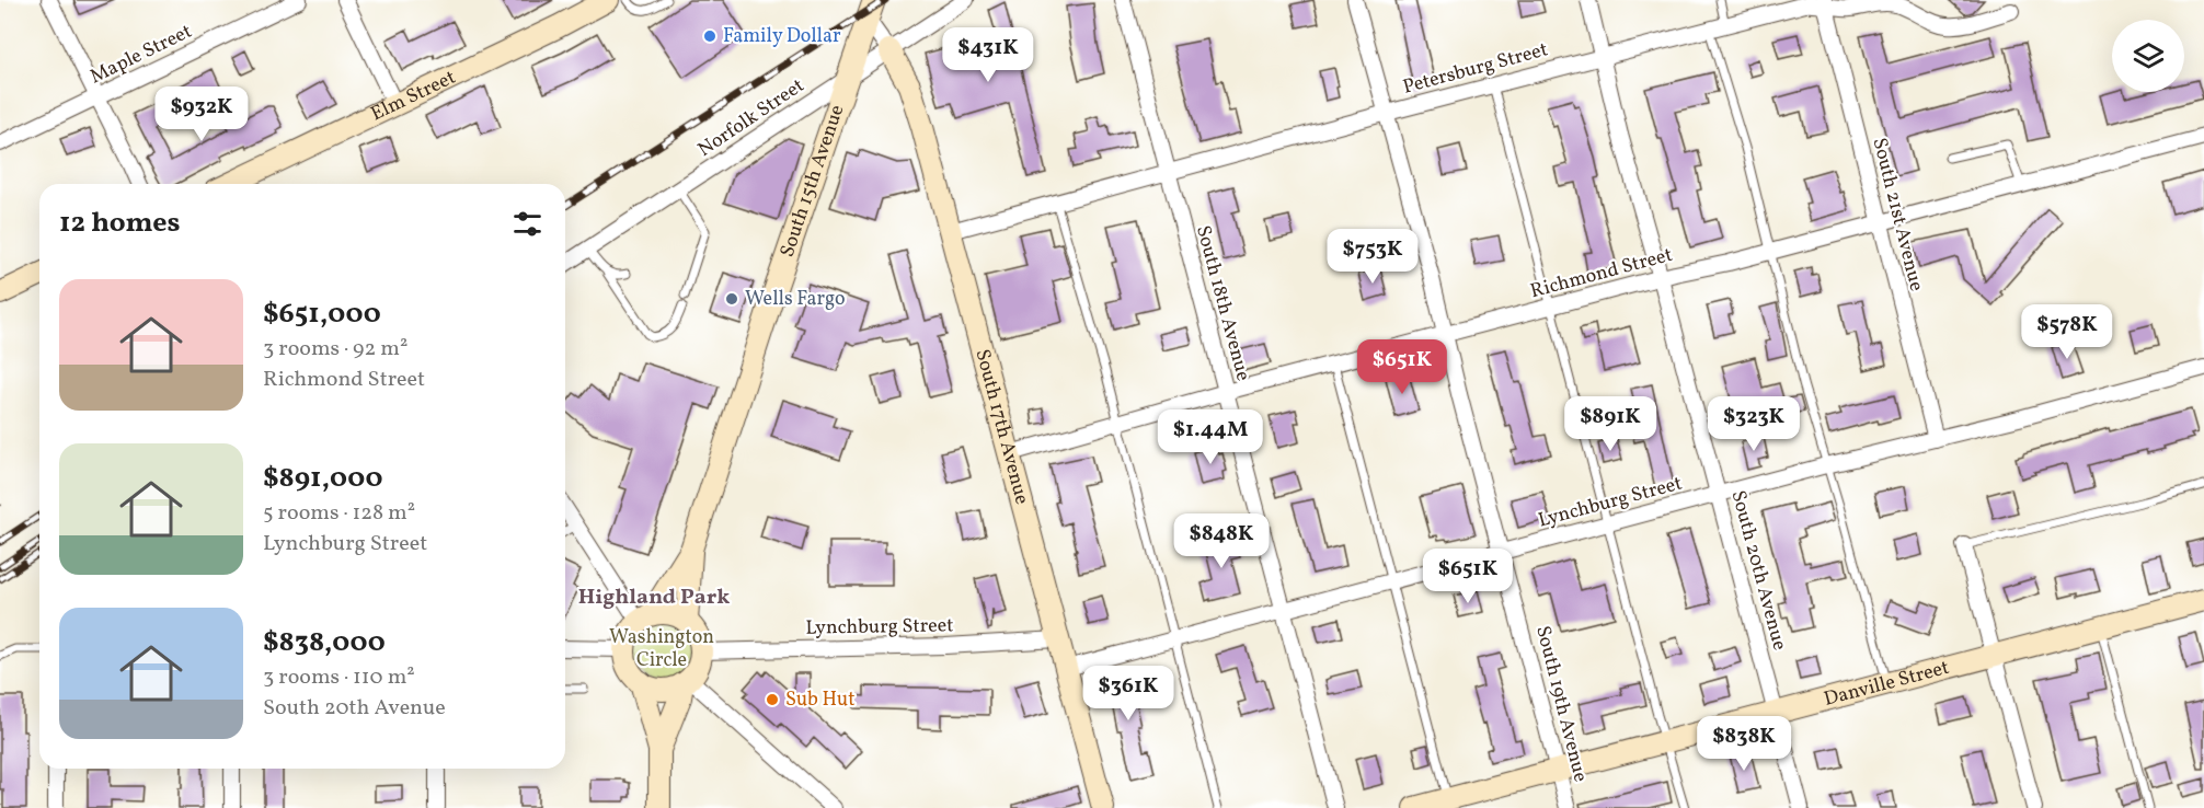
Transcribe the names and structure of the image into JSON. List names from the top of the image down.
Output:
{
  "streets": {
    "street": [
      "Maple Street",
      "Petersburg Street",
      "Elm Street",
      "Norfolk Street",
      "South 15th Avenue",
      "South 21st Avenue",
      "Richmond Street",
      "South 18th Avenue",
      "South 17th Avenue",
      "Lynchburg Street",
      "South 20th Avenue",
      "Danville Street",
      "South 19th Avenue"
    ]
  },
  "crossings": [
    ["Petersburg Street", "South 21st Avenue"],
    ["Petersburg Street", "South 18th Avenue"],
    ["Petersburg Street", "South 17th Avenue"],
    ["Petersburg Street", "South 20th Avenue"],
    ["Petersburg Street", "South 19th Avenue"],
    ["Norfolk Street", "South 15th Avenue"],
    ["Norfolk Street", "South 17th Avenue"],
    ["South 15th Avenue", "Lynchburg Street"],
    ["South 21st Avenue", "Richmond Street"],
    ["South 21st Avenue", "Lynchburg Street"],
    ["Richmond Street", "South 18th Avenue"],
    ["Richmond Street", "South 17th Avenue"],
    ["Richmond Street", "South 20th Avenue"],
    ["Richmond Street", "South 19th Avenue"],
    ["South 18th Avenue", "Lynchburg Street"],
    ["South 17th Avenue", "Lynchburg Street"],
    ["Lynchburg Street", "South 20th Avenue"],
    ["Lynchburg Street", "South 19th Avenue"],
    ["South 20th Avenue", "Danville Street"],
    ["Danville Street", "South 19th Avenue"]
  ],
  "districts": ["Highland Park"],
  "parks": ["Washington Circle"],
  "places": ["Family Dollar", "Wells Fargo", "Sub Hut"],
  "page": {
    "price": [
      "$431K",
      "$932K",
      "$753K",
      "$578K",
      "$651K",
      "$891K",
      "$323K",
      "$1.44M",
      "$848K",
      "$651K",
      "$361K",
      "$838K"
    ],
    "heading": "12 homes",
    "list": [
      {
        "name": "$651,000",
        "note": "3 rooms · 92 m² · Richmond Street"
      },
      {
        "name": "$891,000",
        "note": "5 rooms · 128 m² · Lynchburg Street"
      },
      {
        "name": "$838,000",
        "note": "3 rooms · 110 m² · South 20th Avenue"
      }
    ]
  }
}
